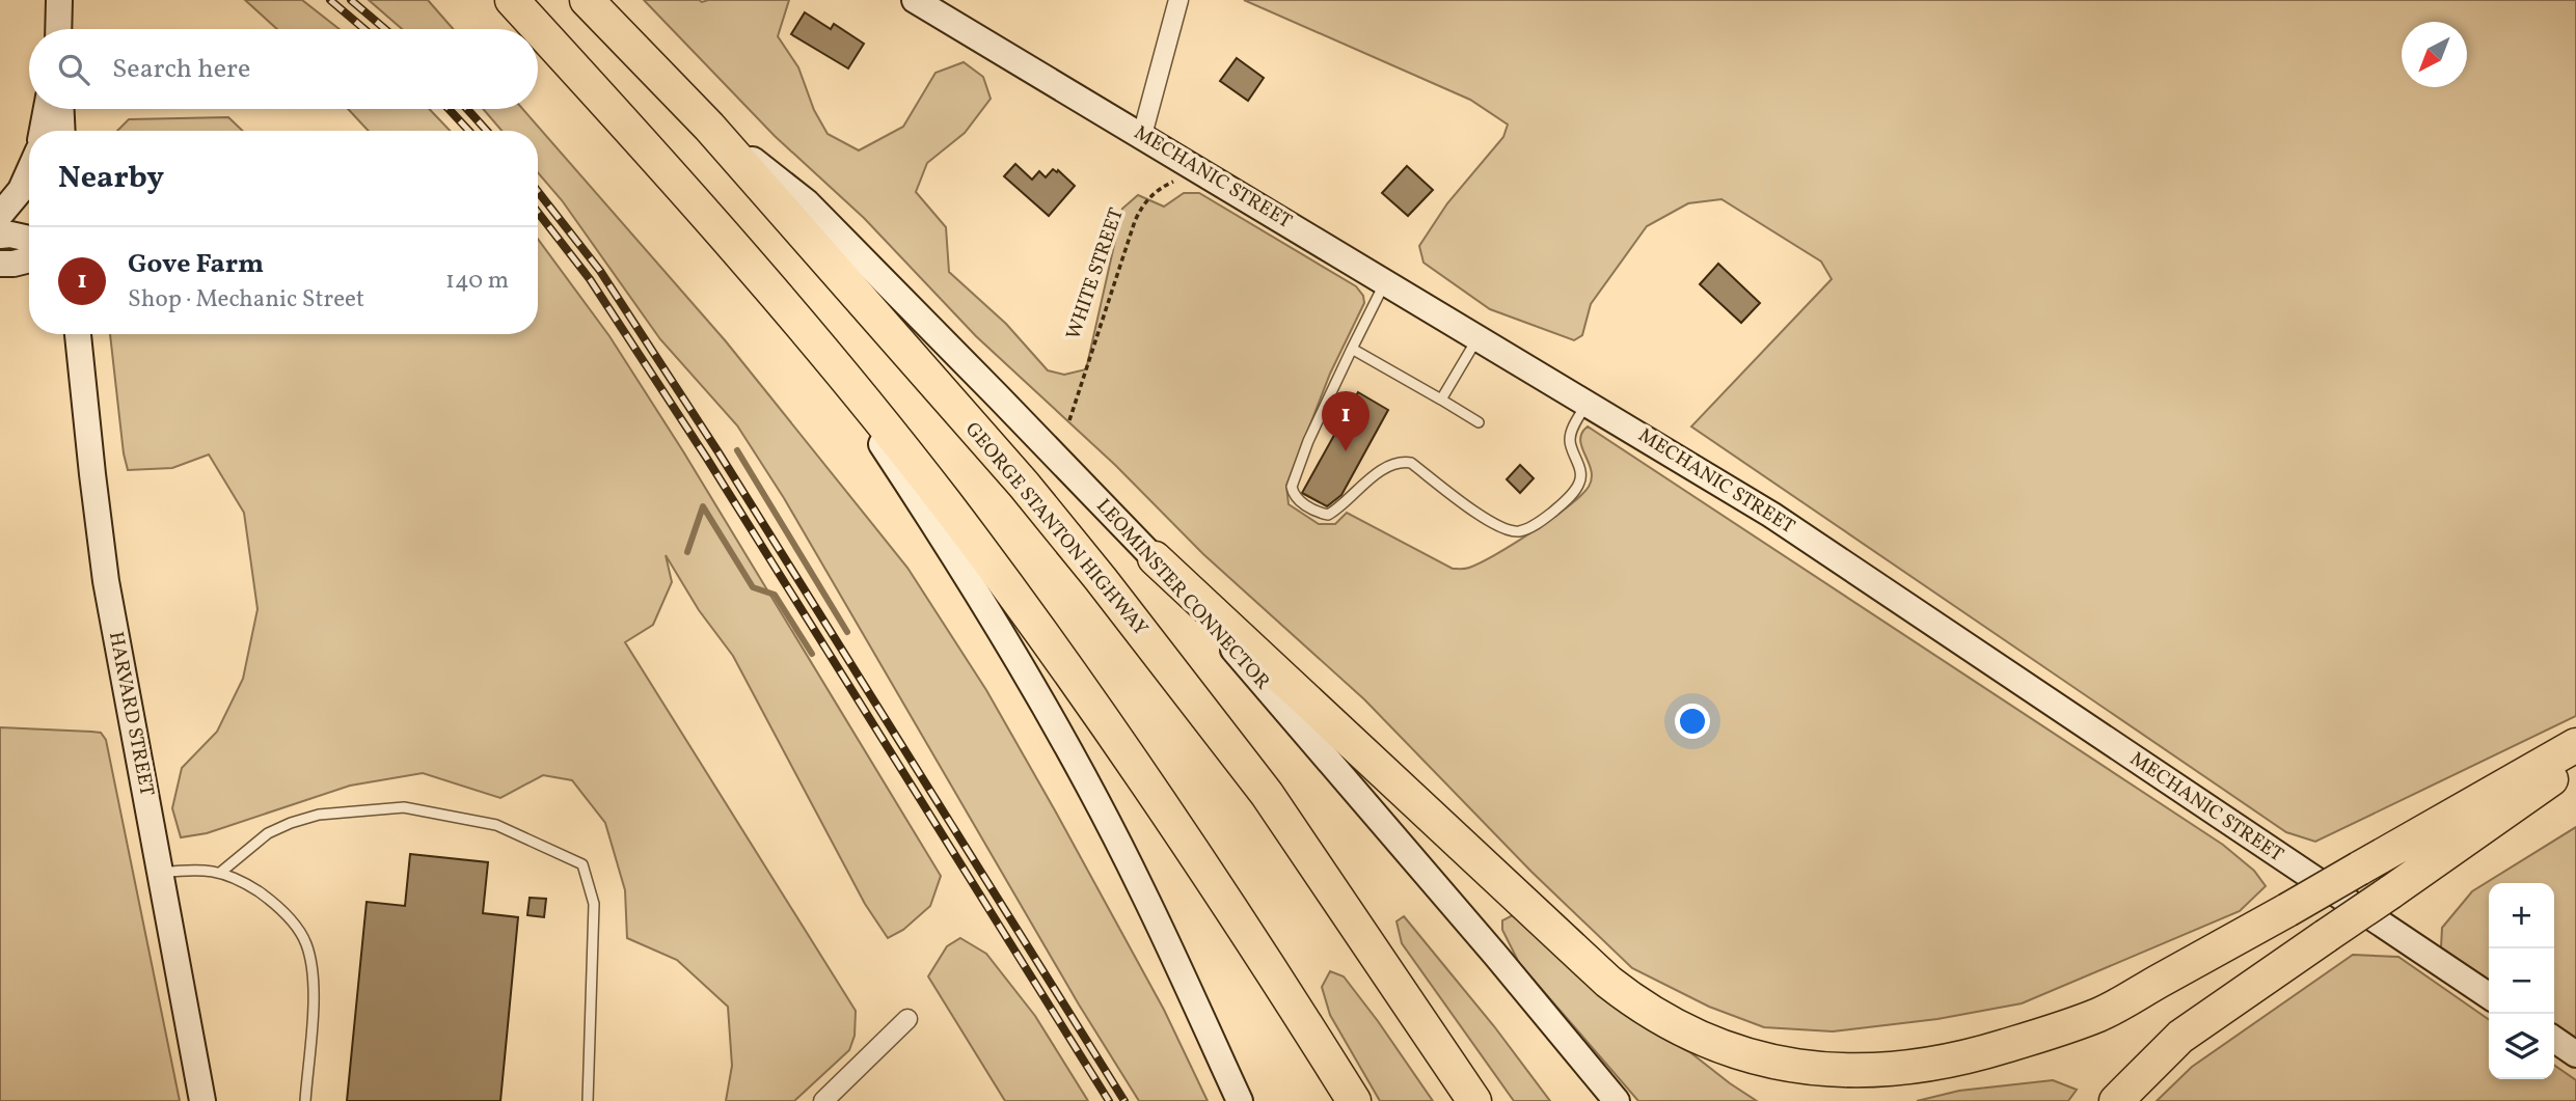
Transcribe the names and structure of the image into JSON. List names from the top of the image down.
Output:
{
  "streets": {
    "highway": ["GEORGE STANTON HIGHWAY"],
    "main road": ["MECHANIC STREET", "LEOMINSTER CONNECTOR", "HARVARD STREET"],
    "path": ["WHITE STREET"]
  },
  "crossings": [
    ["MECHANIC STREET", "WHITE STREET"],
    ["GEORGE STANTON HIGHWAY", "LEOMINSTER CONNECTOR"]
  ],
  "north": "bottom left",
  "page": {
    "search": "Search here",
    "heading": "Nearby",
    "list": [
      {
        "mark": "1",
        "name": "Gove Farm",
        "note": "Shop · Mechanic Street",
        "value": "140 m"
      }
    ],
    "pins": "1",
    "map_buttons": ["+", "−"]
  }
}
